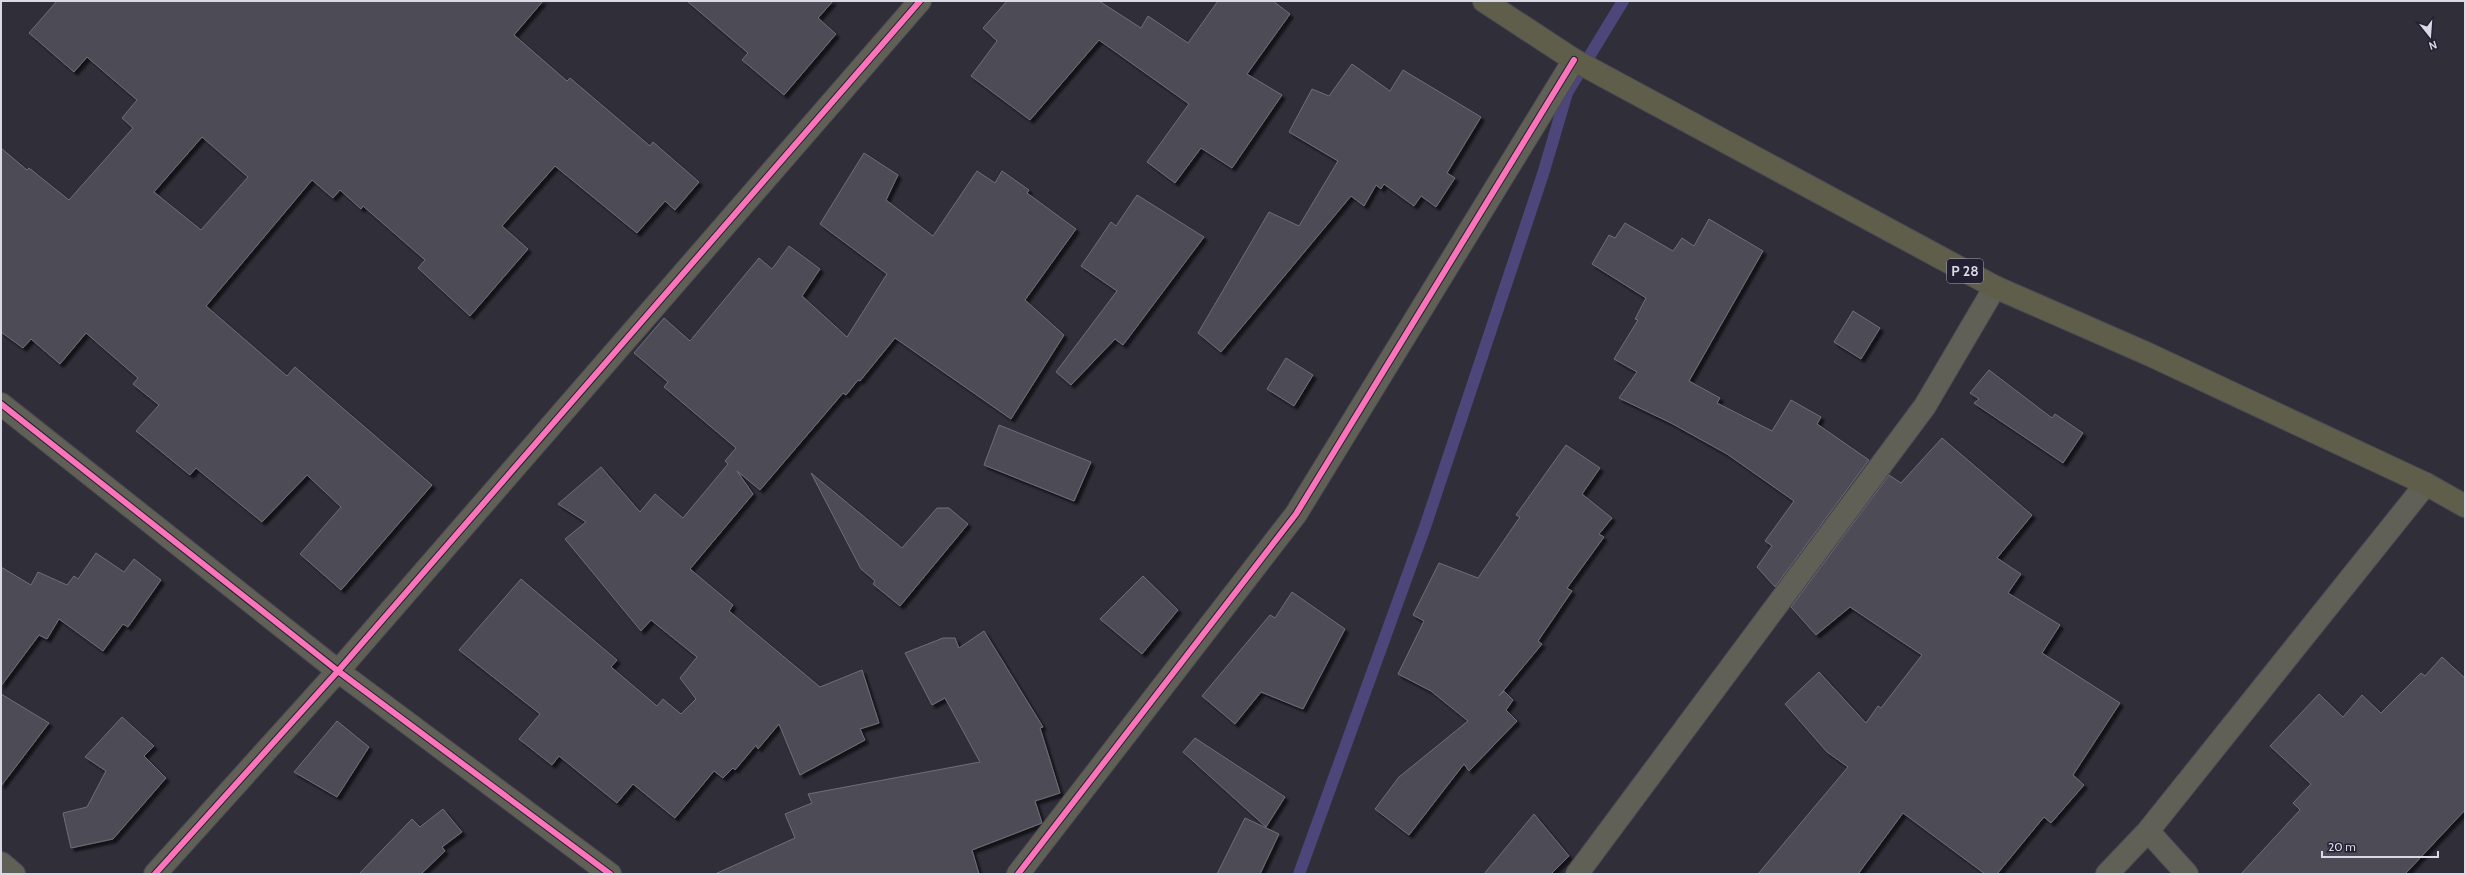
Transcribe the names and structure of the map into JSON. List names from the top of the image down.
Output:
{
  "streets": {
    "main road": ["P 28"]
  },
  "scale_bar": "20 m",
  "north": "bottom"
}
